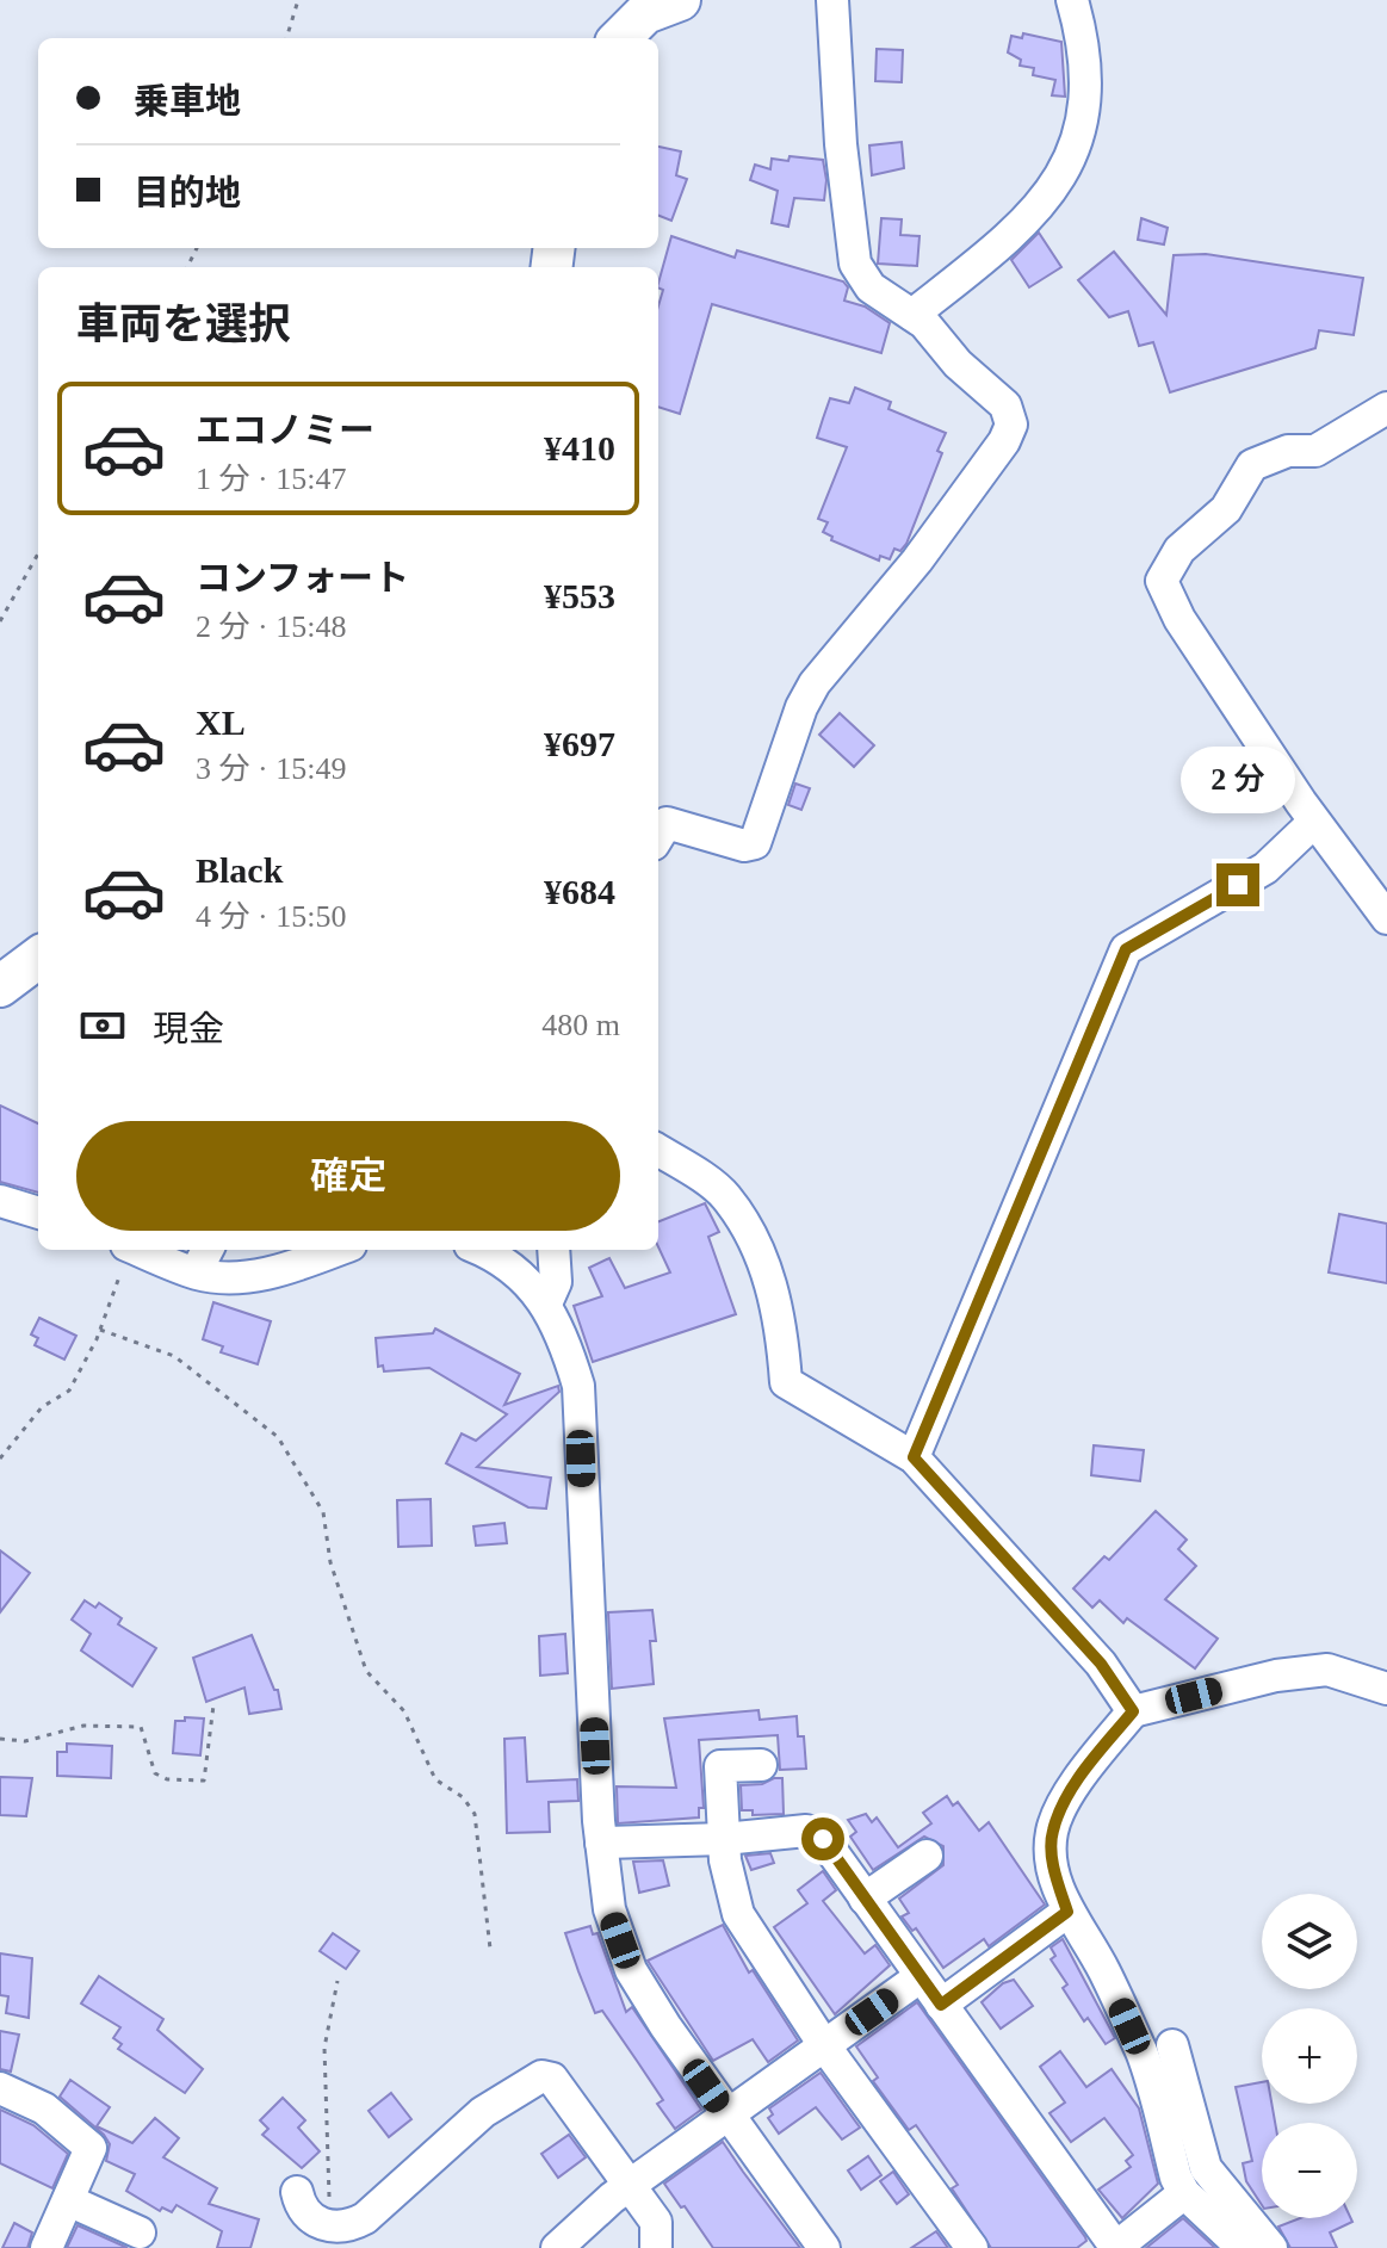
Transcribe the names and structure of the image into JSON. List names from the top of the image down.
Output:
{
  "page": {
    "banner": ["乗車地", "目的地"],
    "heading": "車両を選択",
    "list": [
      {
        "name": "エコノミー",
        "note": "1 分 · 15:47",
        "value": "¥410"
      },
      {
        "name": "コンフォート",
        "note": "2 分 · 15:48",
        "value": "¥553"
      },
      {
        "name": "XL",
        "note": "3 分 · 15:49",
        "value": "¥697"
      },
      {
        "name": "Black",
        "note": "4 分 · 15:50",
        "value": "¥684"
      }
    ],
    "bubble": "2 分",
    "pay": ["現金", "480 m"],
    "buttons": "確定",
    "map_buttons": ["+", "−"]
  }
}
